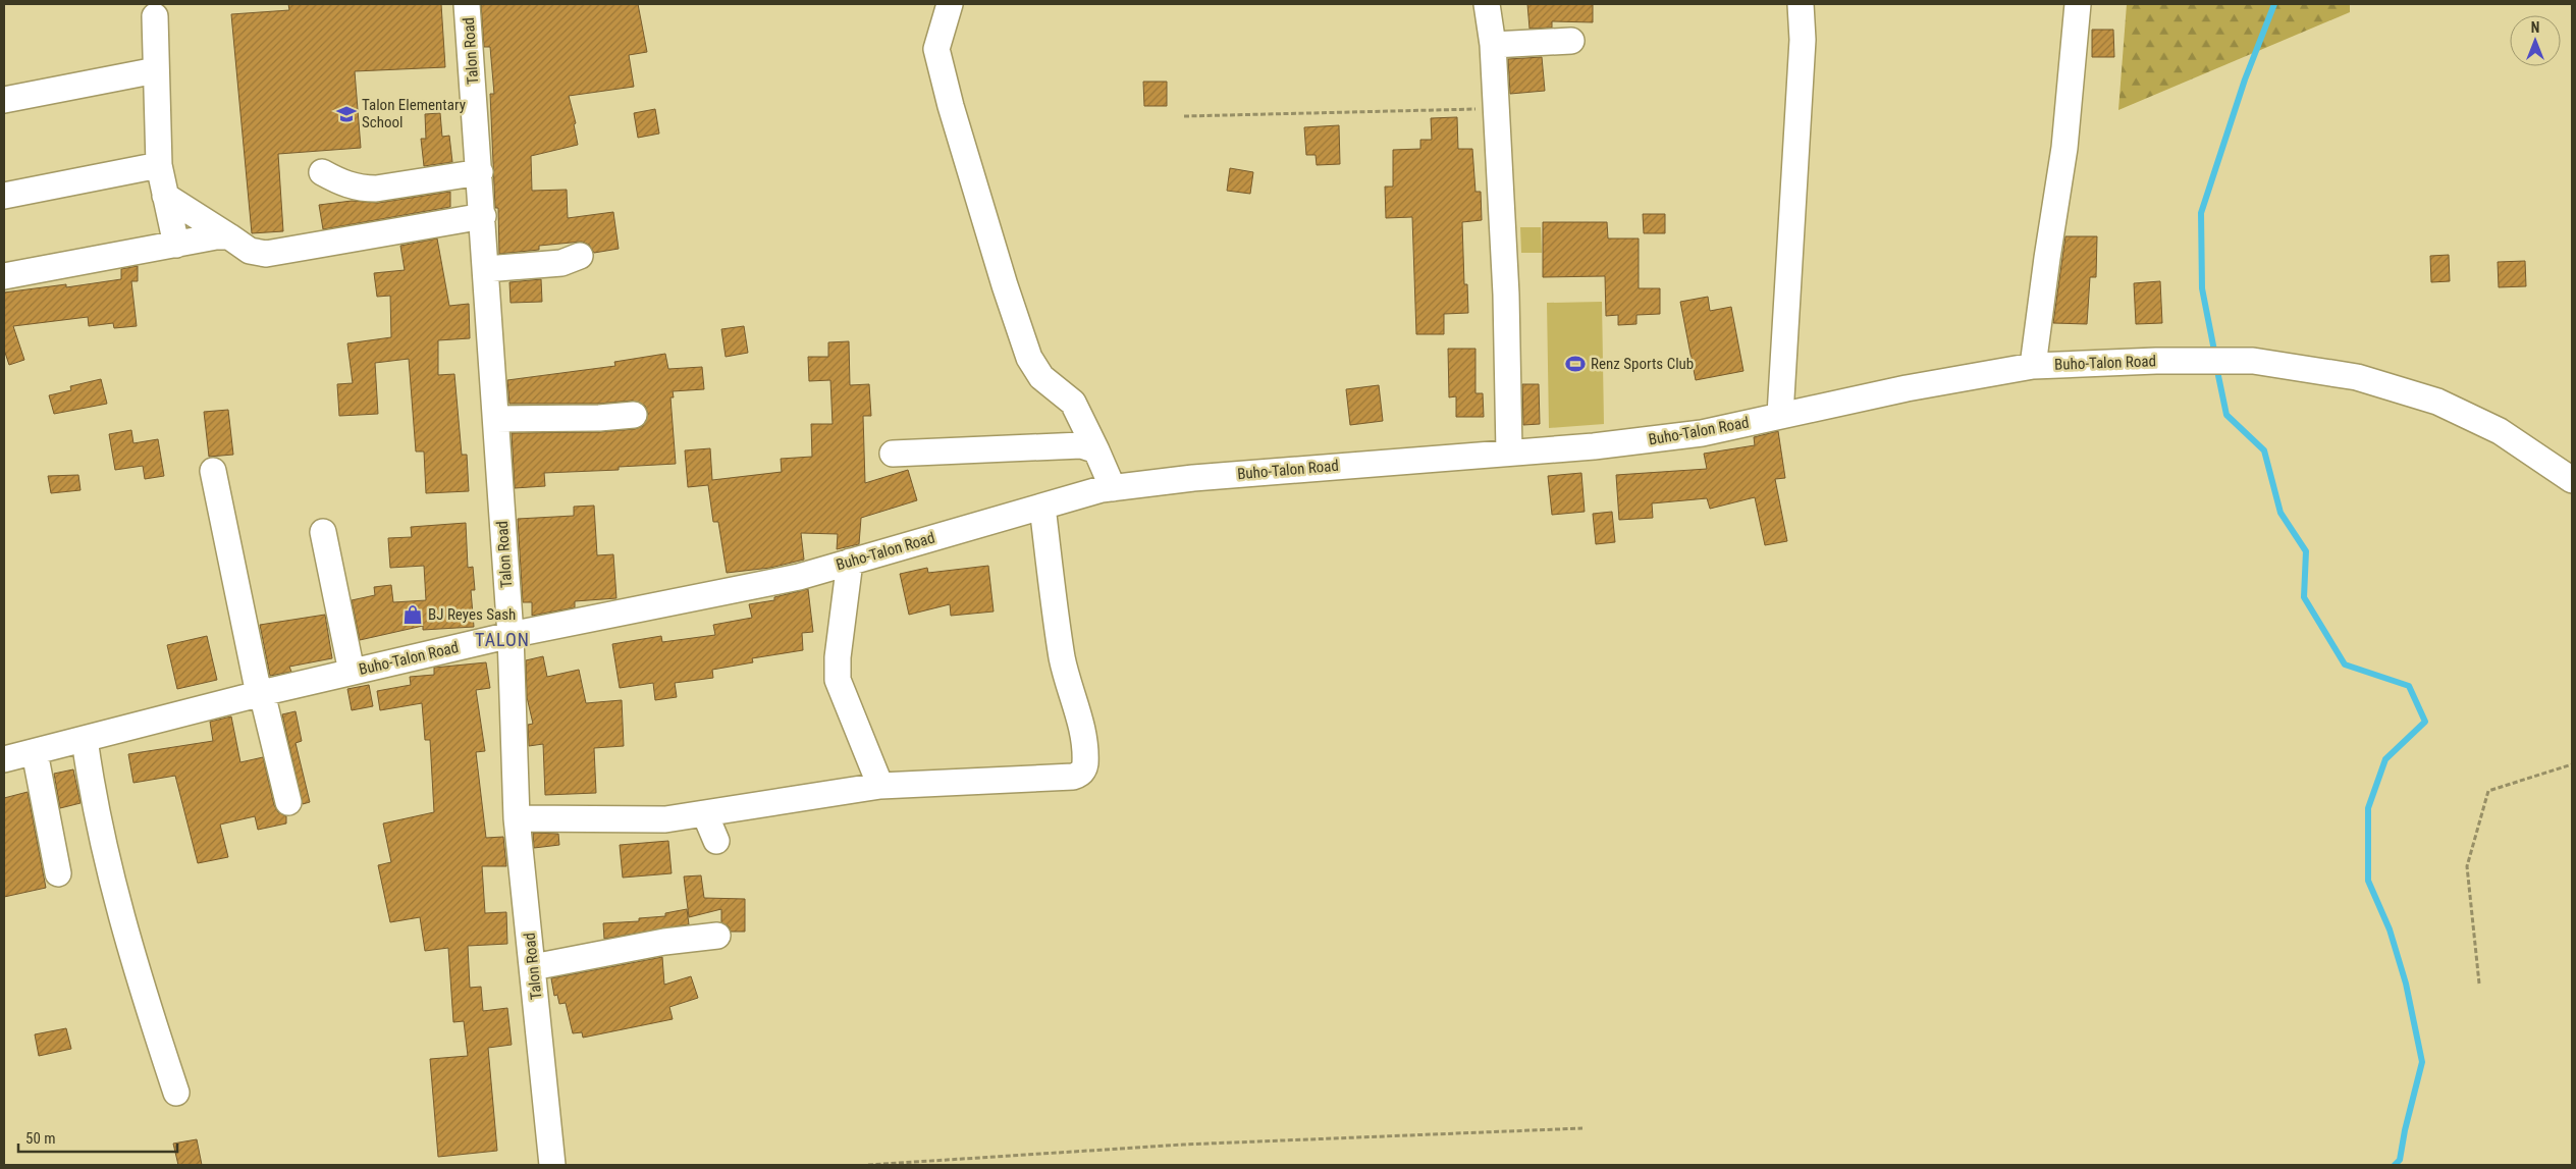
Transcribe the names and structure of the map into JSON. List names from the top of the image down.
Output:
{
  "streets": {
    "street": ["Talon Road", "Buho-Talon Road"]
  },
  "crossings": [
    ["Talon Road", "Buho-Talon Road"]
  ],
  "districts": ["TALON"],
  "places": {
    "school or university": ["Talon Elementary School"],
    "sports": ["Renz Sports Club"],
    "shop": ["BJ Reyes Sash"]
  },
  "scale_bar": "50 m",
  "north": "top"
}
